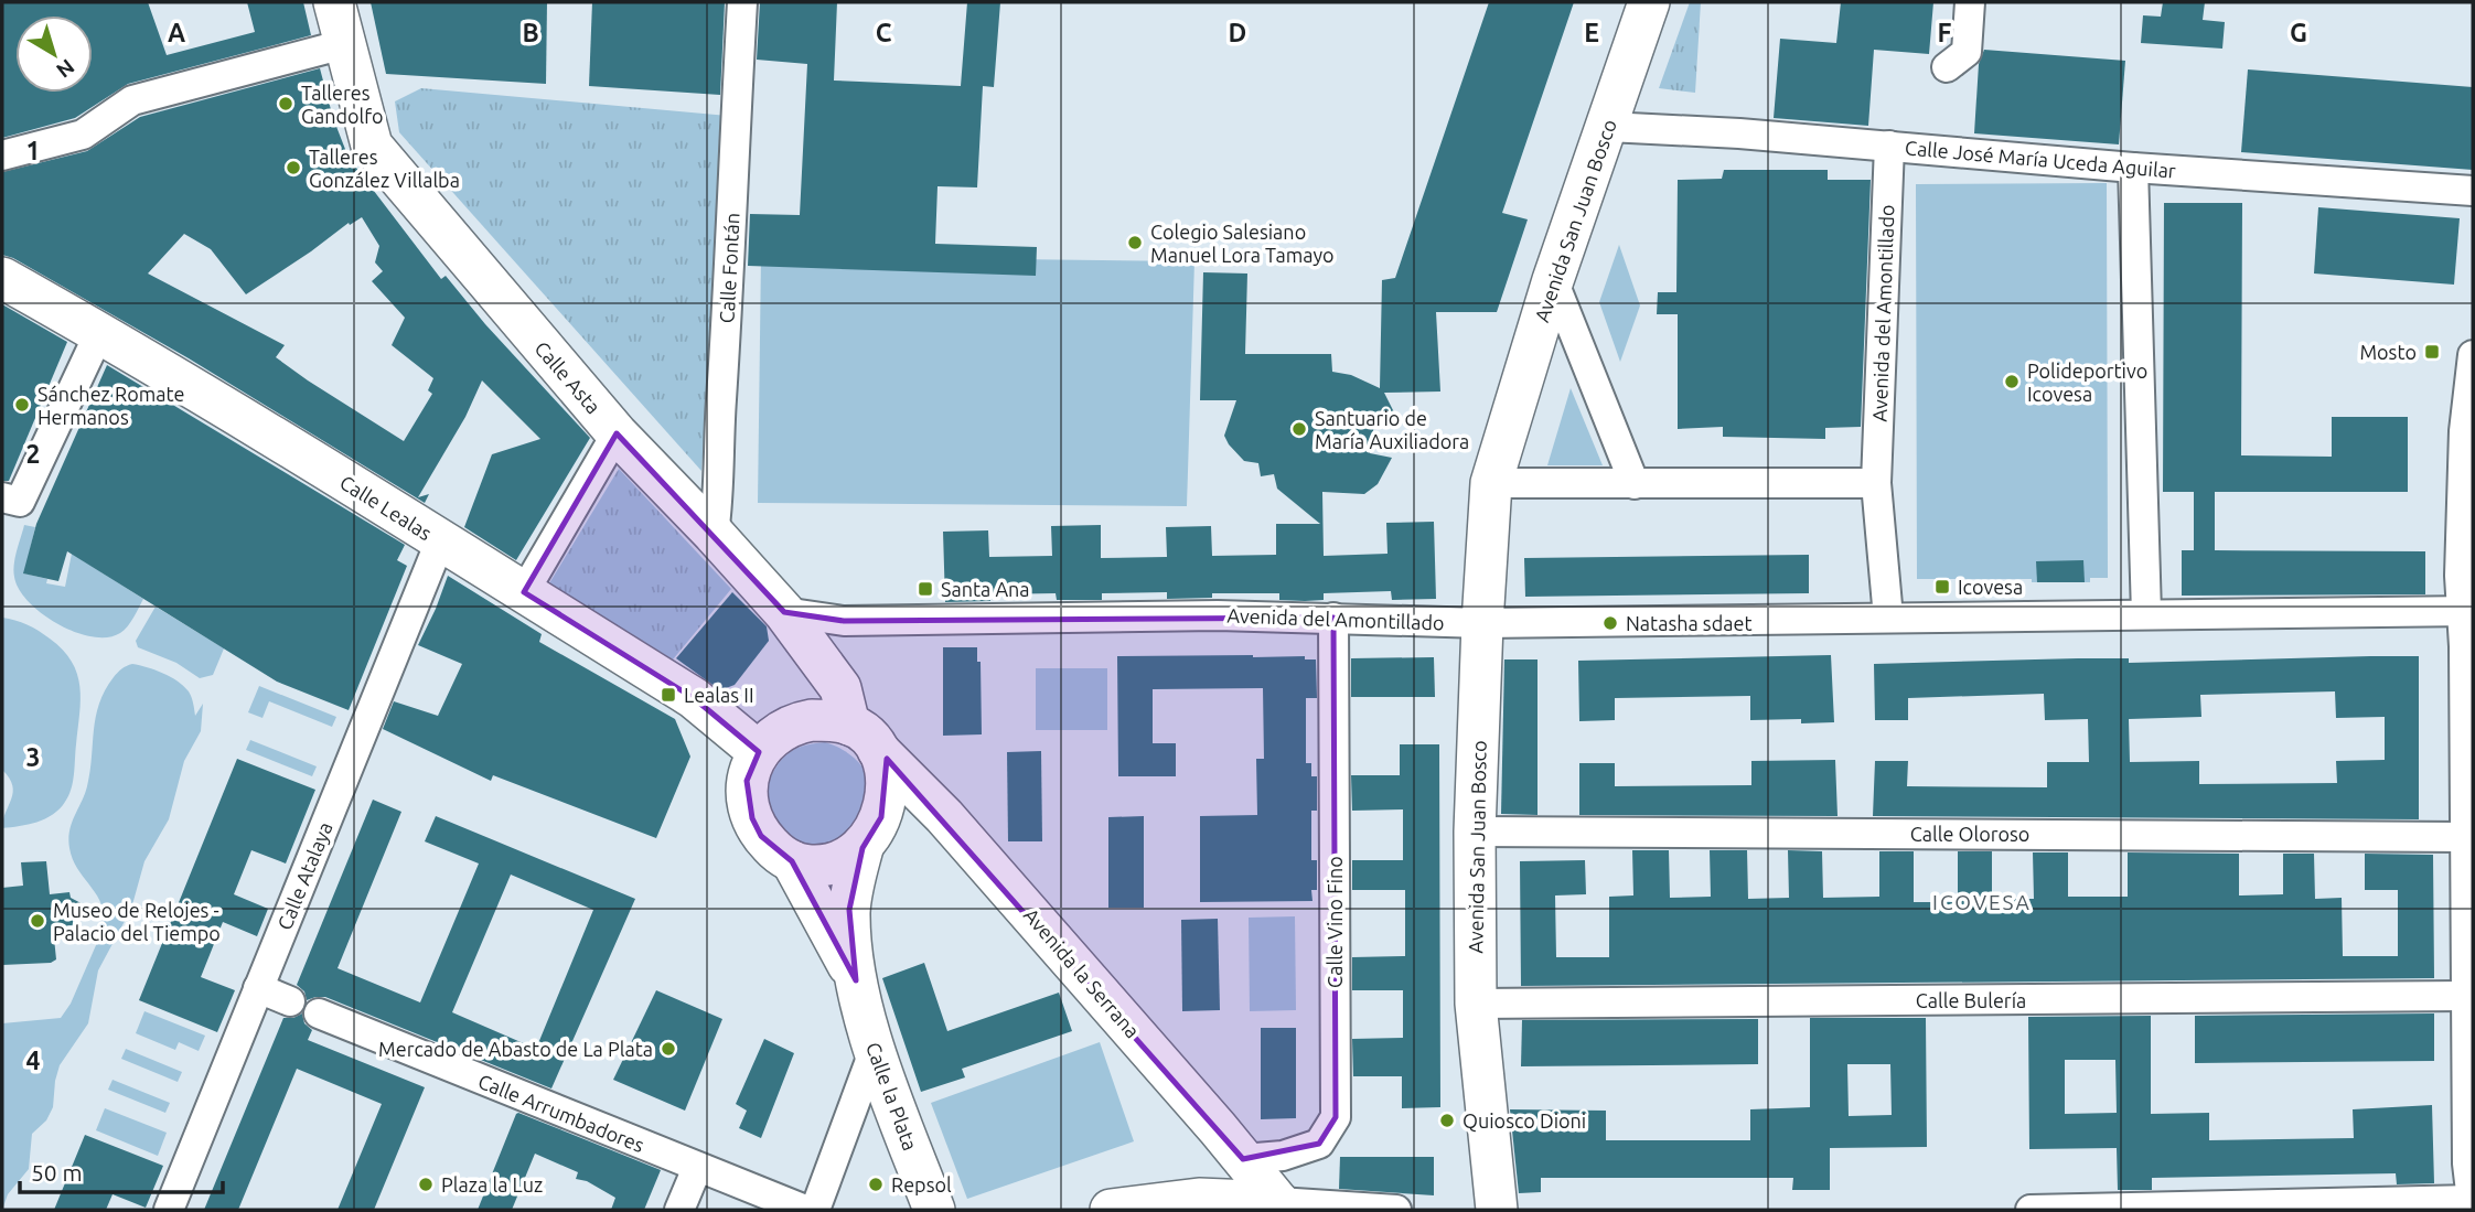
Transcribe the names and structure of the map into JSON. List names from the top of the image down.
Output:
{
  "streets": {
    "street": [
      "Calle José María Uceda Aguilar",
      "Avenida San Juan Bosco",
      "Calle Fontán",
      "Avenida del Amontillado",
      "Calle Asta",
      "Calle Lealas",
      "Calle Oloroso",
      "Calle Atalaya",
      "Calle Vino Fino",
      "Avenida la Serrana",
      "Calle Bulería",
      "Calle la Plata",
      "Calle Arrumbadores"
    ]
  },
  "crossings": [
    ["Calle José María Uceda Aguilar", "Avenida San Juan Bosco"],
    ["Calle José María Uceda Aguilar", "Avenida del Amontillado"],
    ["Avenida San Juan Bosco", "Avenida del Amontillado"],
    ["Avenida San Juan Bosco", "Calle Oloroso"],
    ["Avenida San Juan Bosco", "Calle Bulería"],
    ["Calle Fontán", "Calle Asta"],
    ["Avenida del Amontillado", "Calle Asta"],
    ["Avenida del Amontillado", "Calle Vino Fino"],
    ["Calle Asta", "Calle Lealas"],
    ["Calle Asta", "Avenida la Serrana"],
    ["Calle Asta", "Calle la Plata"],
    ["Calle Lealas", "Calle Atalaya"],
    ["Calle Lealas", "Avenida la Serrana"],
    ["Calle Lealas", "Calle la Plata"],
    ["Calle Vino Fino", "Avenida la Serrana"],
    ["Avenida la Serrana", "Calle la Plata"]
  ],
  "districts": ["ICOVESA"],
  "places": {
    "other": [
      "Talleres Gandolfo",
      "Talleres González Villalba",
      "Colegio Salesiano Manuel Lora Tamayo",
      "Polideportivo Icovesa",
      "Sánchez Romate Hermanos",
      "Santuario de María Auxiliadora",
      "Natasha sdaet",
      "Museo de Relojes - Palacio del Tiempo",
      "Mercado de Abasto de La Plata",
      "Quiosco Dioni",
      "Plaza la Luz",
      "Repsol"
    ],
    "transit": [
      "Mosto",
      "Icovesa",
      "Santa Ana",
      "Lealas II"
    ]
  },
  "scale_bar": "50 m",
  "north": "bottom right",
  "grid": {
    "columns": [
      "A",
      "B",
      "C",
      "D",
      "E",
      "F",
      "G"
    ],
    "rows": [
      "1",
      "2",
      "3",
      "4"
    ]
  }
}
